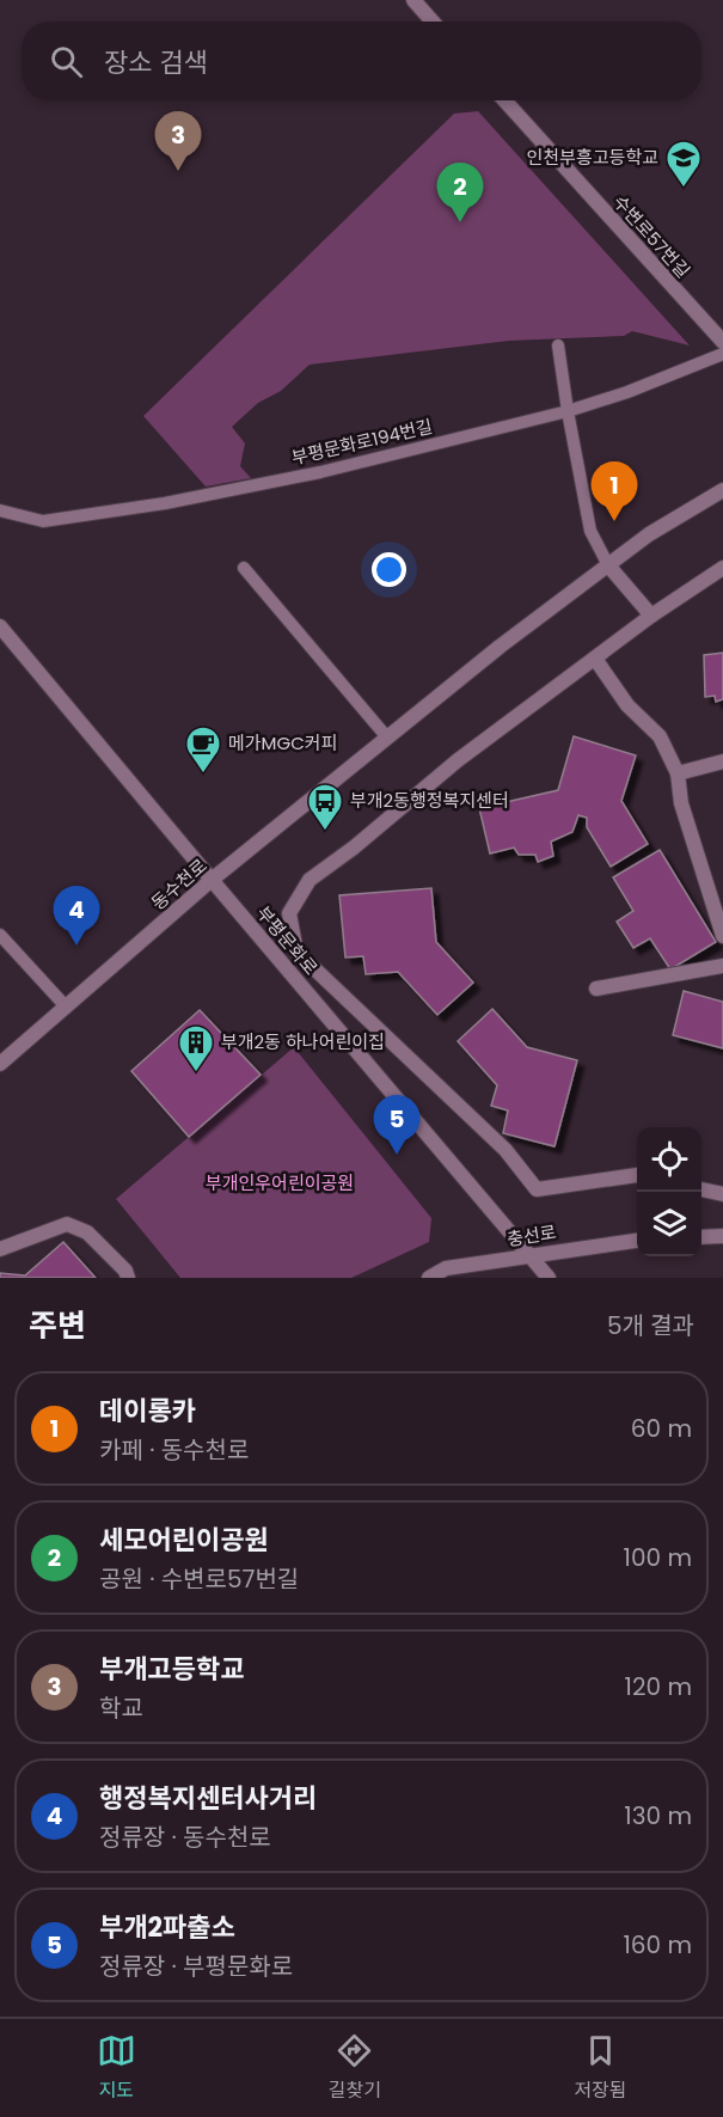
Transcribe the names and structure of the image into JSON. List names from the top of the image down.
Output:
{
  "streets": {
    "street": [
      "수변로57번길",
      "동수천로",
      "부평문화로",
      "충선로"
    ],
    "lane": ["부평문화로194번길"]
  },
  "crossings": [
    ["동수천로", "부평문화로"],
    ["부평문화로", "충선로"]
  ],
  "parks": ["부개인우어린이공원"],
  "places": {
    "school or university": ["인천부흥고등학교"],
    "cafe": ["메가MGC커피"],
    "bus stop": ["부개2동행정복지센터"],
    "building": ["부개2동 하나어린이집"]
  },
  "page": {
    "search": "장소 검색",
    "pins": [
      "3",
      "2",
      "1",
      "4",
      "5"
    ],
    "heading": ["주변", "5개 결과"],
    "list": [
      {
        "mark": "1",
        "name": "데이롱카",
        "note": "카페 · 동수천로",
        "value": "60 m"
      },
      {
        "mark": "2",
        "name": "세모어린이공원",
        "note": "공원 · 수변로57번길",
        "value": "100 m"
      },
      {
        "mark": "3",
        "name": "부개고등학교",
        "note": "학교",
        "value": "120 m"
      },
      {
        "mark": "4",
        "name": "행정복지센터사거리",
        "note": "정류장 · 동수천로",
        "value": "130 m"
      },
      {
        "mark": "5",
        "name": "부개2파출소",
        "note": "정류장 · 부평문화로",
        "value": "160 m"
      }
    ],
    "nav": ["지도", "길찾기", "저장됨"]
  }
}
